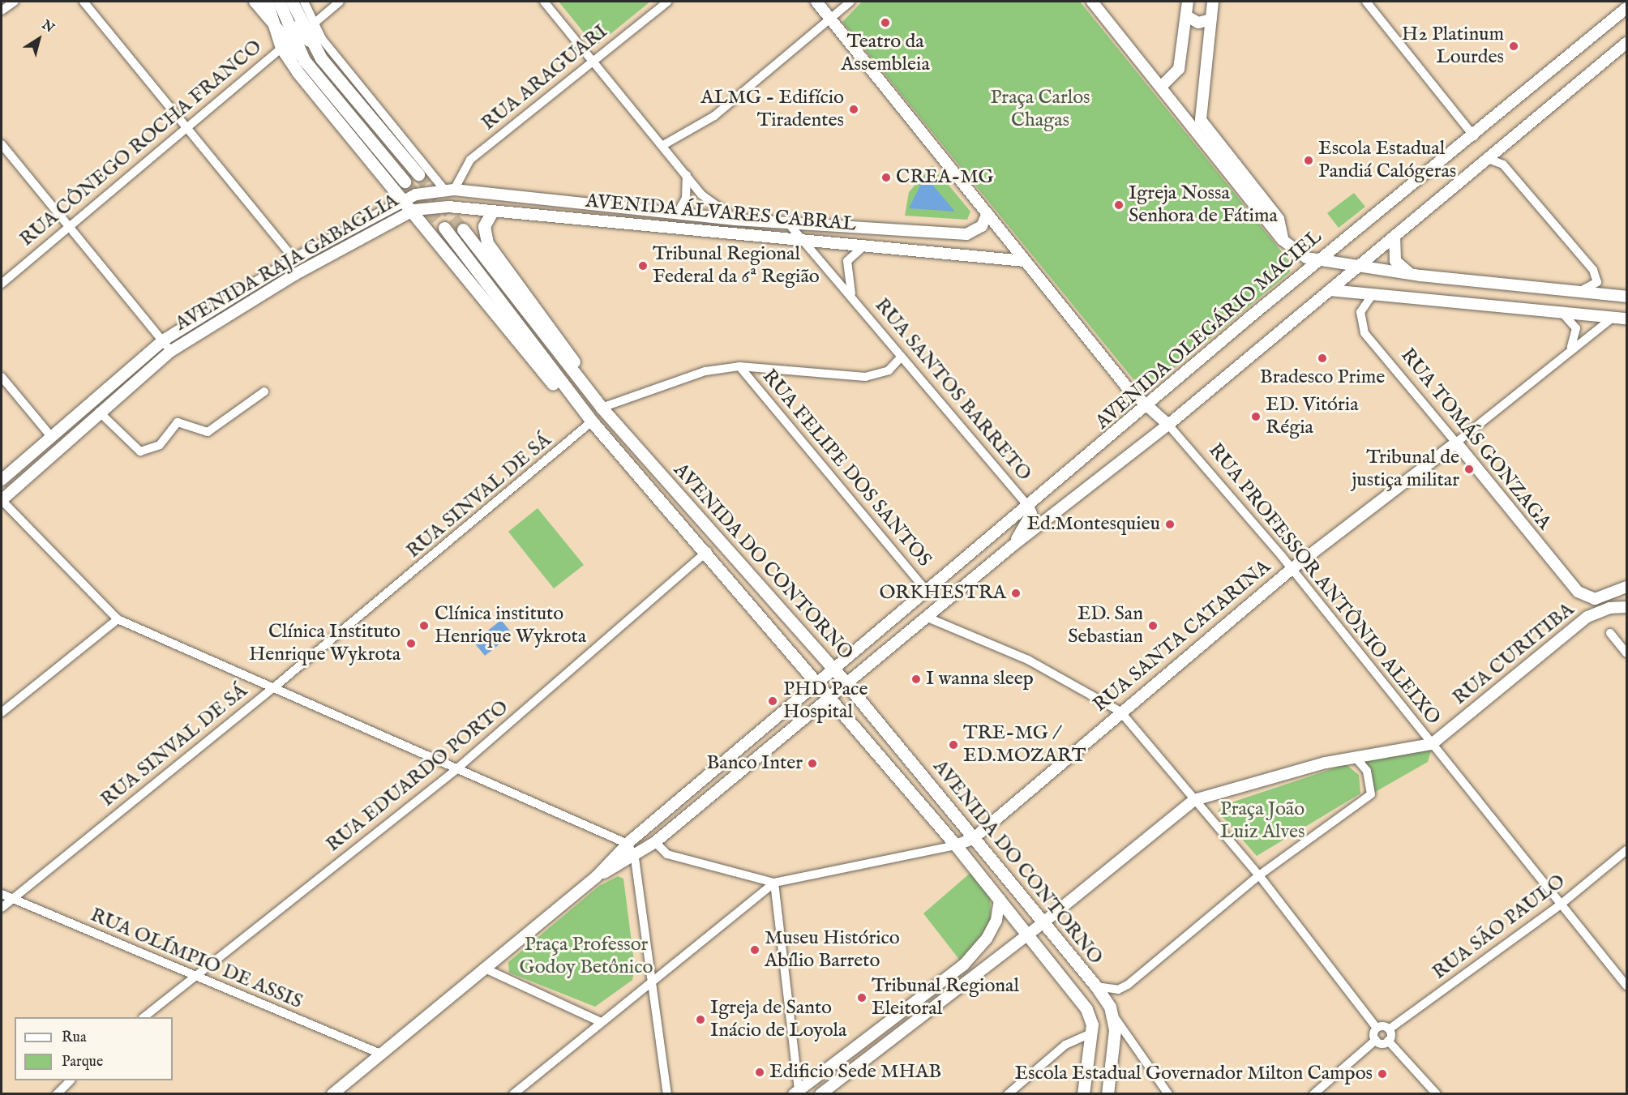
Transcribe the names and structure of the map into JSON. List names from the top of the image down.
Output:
{
  "streets": {
    "main road": [
      "AVENIDA ÁLVARES CABRAL",
      "AVENIDA RAJA GABAGLIA",
      "AVENIDA OLEGÁRIO MACIEL",
      "RUA TOMÁS GONZAGA",
      "AVENIDA DO CONTORNO",
      "RUA PROFESSOR ANTÔNIO ALEIXO",
      "RUA SANTA CATARINA",
      "RUA CURITIBA"
    ],
    "street": [
      "RUA ARAGUARI",
      "RUA CÔNEGO ROCHA FRANCO",
      "RUA SANTOS BARRETO",
      "RUA FELIPE DOS SANTOS",
      "RUA SINVAL DE SÁ",
      "RUA EDUARDO PORTO",
      "RUA SÃO PAULO",
      "RUA OLÍMPIO DE ASSIS"
    ]
  },
  "crossings": [
    ["RUA ARAGUARI", "AVENIDA ÁLVARES CABRAL"],
    ["AVENIDA ÁLVARES CABRAL", "AVENIDA RAJA GABAGLIA"],
    ["AVENIDA ÁLVARES CABRAL", "RUA SANTOS BARRETO"],
    ["AVENIDA ÁLVARES CABRAL", "RUA PROFESSOR ANTÔNIO ALEIXO"],
    ["AVENIDA OLEGÁRIO MACIEL", "RUA SANTOS BARRETO"],
    ["AVENIDA OLEGÁRIO MACIEL", "RUA FELIPE DOS SANTOS"],
    ["AVENIDA OLEGÁRIO MACIEL", "AVENIDA DO CONTORNO"],
    ["AVENIDA OLEGÁRIO MACIEL", "RUA PROFESSOR ANTÔNIO ALEIXO"],
    ["RUA TOMÁS GONZAGA", "RUA SANTA CATARINA"],
    ["RUA TOMÁS GONZAGA", "RUA CURITIBA"],
    ["RUA SINVAL DE SÁ", "AVENIDA DO CONTORNO"],
    ["RUA SINVAL DE SÁ", "RUA OLÍMPIO DE ASSIS"],
    ["AVENIDA DO CONTORNO", "RUA SANTA CATARINA"],
    ["AVENIDA DO CONTORNO", "RUA EDUARDO PORTO"],
    ["RUA PROFESSOR ANTÔNIO ALEIXO", "RUA SANTA CATARINA"],
    ["RUA PROFESSOR ANTÔNIO ALEIXO", "RUA CURITIBA"],
    ["RUA PROFESSOR ANTÔNIO ALEIXO", "RUA SÃO PAULO"],
    ["RUA EDUARDO PORTO", "RUA OLÍMPIO DE ASSIS"]
  ],
  "parks": ["Praça Carlos Chagas", "Praça João Luiz Alves", "Praça Professor Godoy Betônico"],
  "places": [
    "Teatro da Assembleia",
    "H2 Platinum Lourdes",
    "ALMG - Edifício Tiradentes",
    "Escola Estadual Pandiá Calógeras",
    "CREA-MG",
    "Igreja Nossa Senhora de Fátima",
    "Tribunal Regional Federal da 6ª Região",
    "Bradesco Prime",
    "ED. Vitória Régia",
    "Tribunal de justiça militar",
    "Ed.Montesquieu",
    "ORKHESTRA",
    "Clínica instituto Henrique Wykrota",
    "ED. San Sebastian",
    "Clínica Instituto Henrique Wykrota",
    "I wanna sleep",
    "PHD Pace Hospital",
    "TRE-MG / ED.MOZART",
    "Banco Inter",
    "Museu Histórico Abílio Barreto",
    "Tribunal Regional Eleitoral",
    "Igreja de Santo Inácio de Loyola",
    "Edificio Sede MHAB",
    "Escola Estadual Governador Milton Campos"
  ],
  "legend": ["Rua", "Parque"],
  "north": "top right"
}
